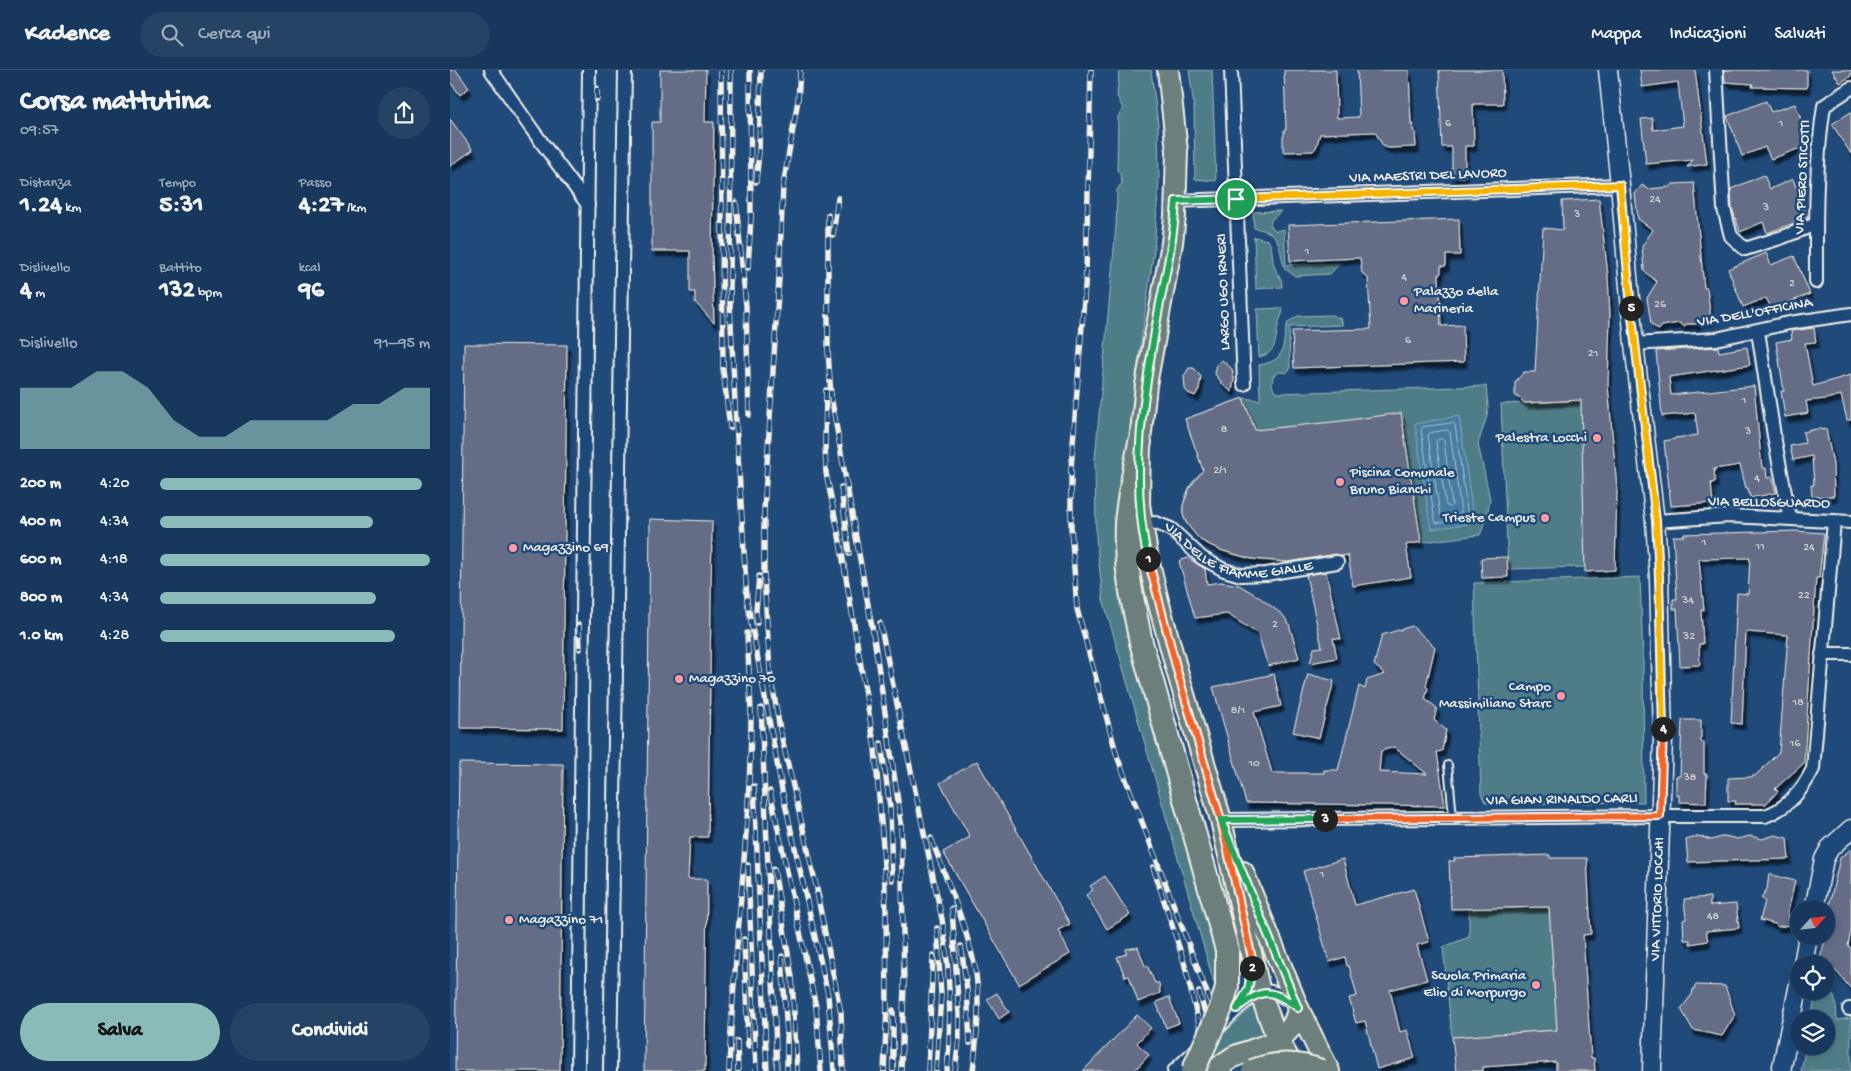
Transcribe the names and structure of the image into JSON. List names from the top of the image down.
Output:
{
  "streets": {
    "main road": ["VIA DELLE FIAMME GIALLE", "VIA VITTORIO LOCCHI"],
    "street": [
      "VIA MAESTRI DEL LAVORO",
      "VIA PIERO STICOTTI",
      "LARGO UGO IRNERI",
      "VIA DELL'OFFICINA",
      "VIA BELLOSGUARDO",
      "VIA GIAN RINALDO CARLI"
    ]
  },
  "crossings": [
    ["VIA MAESTRI DEL LAVORO", "LARGO UGO IRNERI"],
    ["VIA MAESTRI DEL LAVORO", "VIA VITTORIO LOCCHI"],
    ["VIA DELL'OFFICINA", "VIA VITTORIO LOCCHI"],
    ["VIA BELLOSGUARDO", "VIA GIAN RINALDO CARLI"],
    ["VIA BELLOSGUARDO", "VIA VITTORIO LOCCHI"],
    ["VIA DELLE FIAMME GIALLE", "VIA GIAN RINALDO CARLI"],
    ["VIA GIAN RINALDO CARLI", "VIA VITTORIO LOCCHI"]
  ],
  "places": [
    "Palazzo della Marineria",
    "Palestra Locchi",
    "Piscina Comunale Bruno Bianchi",
    "Trieste Campus",
    "Magazzino 69",
    "Magazzino 70",
    "Campo Massimiliano Starc",
    "Magazzino 71",
    "Scuola Primaria Elio di Morpurgo"
  ],
  "house_numbers": [
    "6",
    "1",
    "24",
    "3",
    "3",
    "1",
    "4",
    "2",
    "26",
    "6",
    "21",
    "1",
    "8",
    "3",
    "2/1",
    "4",
    "1",
    "11",
    "24",
    "22",
    "34",
    "2",
    "32",
    "18",
    "8/1",
    "16",
    "10",
    "38",
    "1",
    "48"
  ],
  "north": "top right",
  "page": {
    "header": "Kadence",
    "search": "Cerca qui",
    "nav": ["Mappa", "Indicazioni", "Salvati"],
    "heading": ["Corsa mattutina", "09:57"],
    "stats": [
      ["Distanza", "1.24 km"],
      ["Tempo", "5:31"],
      ["Passo", "4:27 /km"],
      ["Dislivello", "4 m"],
      ["Battito", "132 bpm"],
      ["kcal", "96"]
    ],
    "pins": [
      "5",
      "1",
      "4",
      "3",
      "2"
    ],
    "chart": ["Dislivello", "91–95 m"],
    "list": [
      {
        "name": "200 m",
        "note": "4:20"
      },
      {
        "name": "400 m",
        "note": "4:34"
      },
      {
        "name": "600 m",
        "note": "4:18"
      },
      {
        "name": "800 m",
        "note": "4:34"
      },
      {
        "name": "1.0 km",
        "note": "4:28"
      }
    ],
    "buttons": ["Salva", "Condividi"]
  }
}
